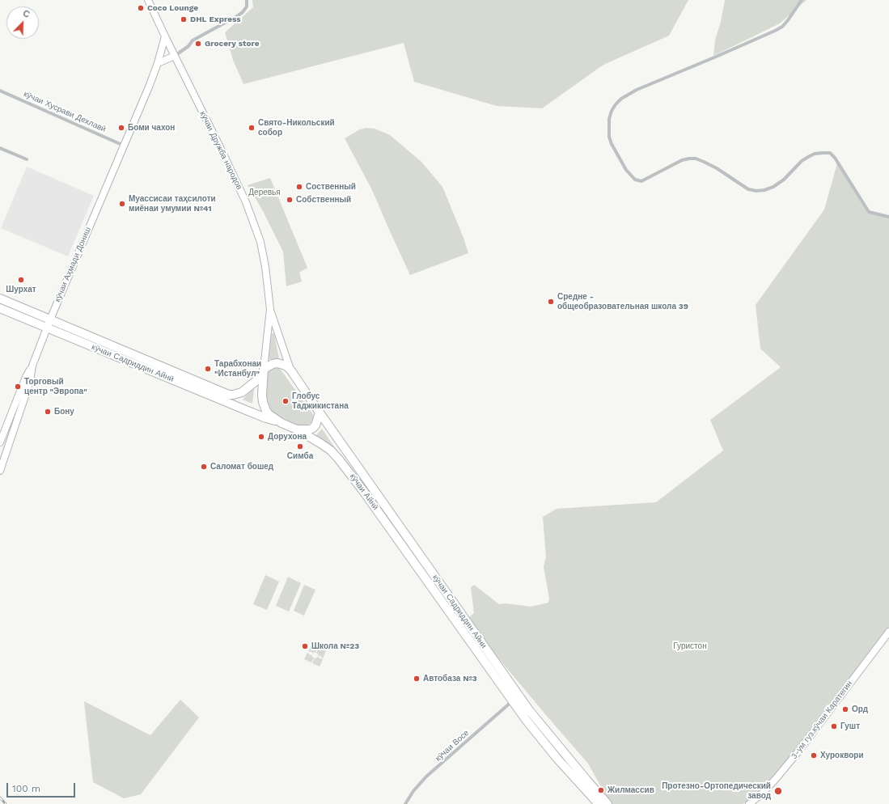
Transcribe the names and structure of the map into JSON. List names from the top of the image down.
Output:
{
  "streets": {
    "highway": ["кӯчаи Садриддин Айнӣ", "кӯчаи Айнӣ", "кӯчаи Садриддин Айни"],
    "street": [
      "кӯчаи Хусрави Дехлавӣ",
      "кӯчаи Дружба народов",
      "кӯчаи Аҳмади Дониш",
      "3-ум гуз.кӯчаи Каратегин",
      "кӯчаи Восе"
    ]
  },
  "crossings": [
    ["кӯчаи Хусрави Дехлавӣ", "кӯчаи Аҳмади Дониш"],
    ["кӯчаи Дружба народов", "кӯчаи Аҳмади Дониш"],
    ["кӯчаи Аҳмади Дониш", "кӯчаи Садриддин Айнӣ"],
    ["кӯчаи Айнӣ", "кӯчаи Садриддин Айни"],
    ["кӯчаи Садриддин Айни", "кӯчаи Восе"]
  ],
  "parks": ["Деревья", "Гуристон"],
  "places": [
    "Coco Lounge",
    "DHL Express",
    "Grocery store",
    "Боми чахон",
    "Свято-Никольский собор",
    "Соственный",
    "Собственный",
    "Муассисаи таҳсилоти миёнаи умумии №41",
    "Шурхат",
    "Средне - общеобразовательная школа 39",
    "Тарабхонаи \"Истанбул\"",
    "Торговый центр \"Эвропа\"",
    "Глобус Таджикистана",
    "Бону",
    "Дорухона",
    "Симба",
    "Саломат бошед",
    "Школа №23",
    "Автобаза №3",
    "Орд",
    "Гушт",
    "Хуроквори",
    "Жилмассив",
    "Протезно-Ортопедический завод"
  ],
  "scale_bar": "100 m",
  "north": "top right"
}
